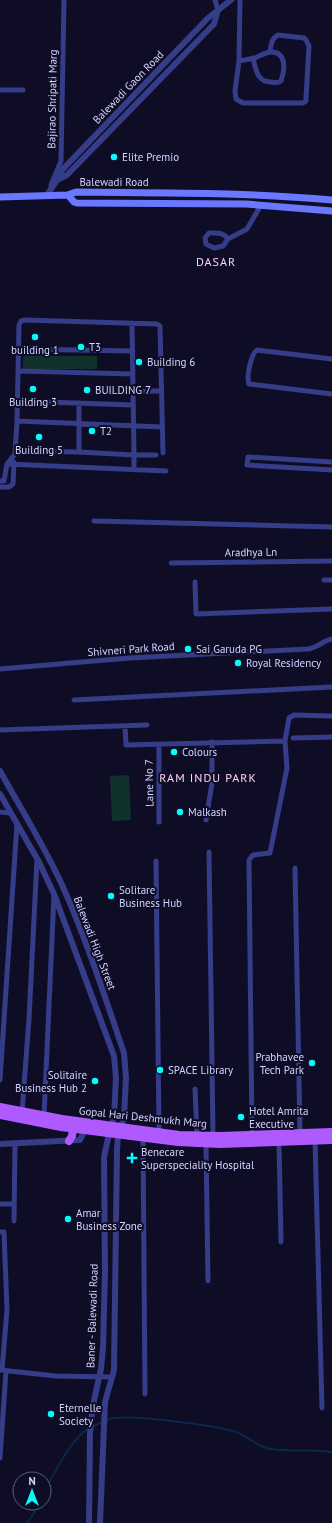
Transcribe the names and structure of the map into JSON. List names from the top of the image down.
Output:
{
  "streets": {
    "main road": ["Balewadi Road", "Gopal Hari Deshmukh Marg"],
    "street": [
      "Balewadi Gaon Road",
      "Bajirao Shripati Marg",
      "Aradhya Ln",
      "Shivneri Park Road",
      "Lane No 7",
      "Balewadi High Street",
      "Baner - Balewadi Road"
    ]
  },
  "crossings": [
    ["Balewadi Gaon Road", "Bajirao Shripati Marg"],
    ["Balewadi High Street", "Gopal Hari Deshmukh Marg"],
    ["Balewadi High Street", "Baner - Balewadi Road"],
    ["Gopal Hari Deshmukh Marg", "Baner - Balewadi Road"]
  ],
  "districts": ["DASAR", "RAM INDU PARK"],
  "places": {
    "other": [
      "Elite Premio",
      "building 1",
      "T3",
      "Building 6",
      "Building 3",
      "BUILDING 7",
      "T2",
      "Building 5",
      "Sai Garuda PG",
      "Royal Residency",
      "Colours",
      "Malkash",
      "Solitare Business Hub",
      "Prabhavee Tech Park",
      "SPACE Library",
      "Solitaire Business Hub 2",
      "Hotel Amrita Executive",
      "Amar Business Zone",
      "Eternelle Society"
    ],
    "health": ["Benecare Superspeciality Hospital"]
  },
  "north": "top"
}
